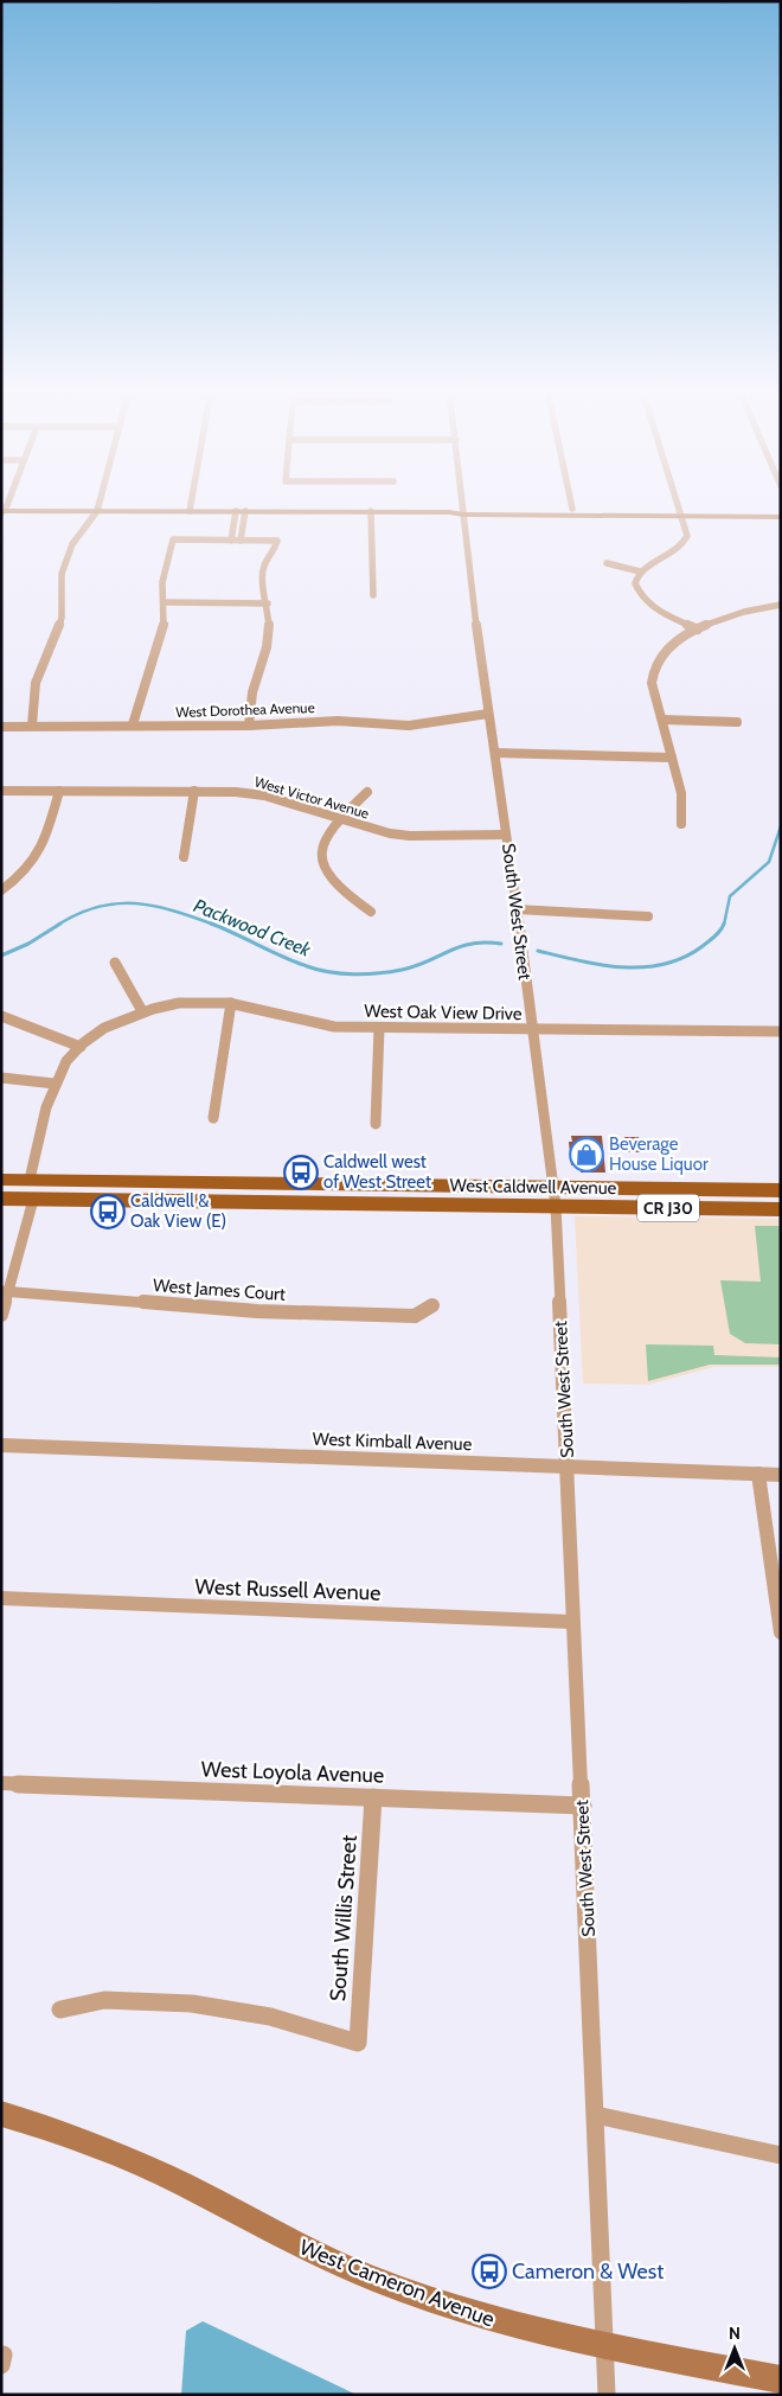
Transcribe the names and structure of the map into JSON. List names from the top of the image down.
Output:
{
  "streets": {
    "main road": ["West Caldwell Avenue", "CR J30"],
    "street": [
      "West Dorothea Avenue",
      "West Victor Avenue",
      "South West Street",
      "West Oak View Drive",
      "West James Court",
      "West Kimball Avenue",
      "West Russell Avenue",
      "West Loyola Avenue",
      "South Willis Street",
      "West Cameron Avenue"
    ]
  },
  "crossings": [
    ["West Dorothea Avenue", "South West Street"],
    ["West Victor Avenue", "South West Street"],
    ["South West Street", "West Oak View Drive"],
    ["South West Street", "West Caldwell Avenue"],
    ["South West Street", "West Kimball Avenue"],
    ["South West Street", "West Russell Avenue"],
    ["South West Street", "West Loyola Avenue"],
    ["South West Street", "West Cameron Avenue"],
    ["West Oak View Drive", "West Caldwell Avenue"],
    ["West Loyola Avenue", "South Willis Street"]
  ],
  "water": ["Packwood Creek"],
  "places": {
    "shop": ["Beverage House Liquor"],
    "bus stop": ["Caldwell west of West Street", "Caldwell & Oak View (E)", "Cameron & West"]
  },
  "north": "top"
}
